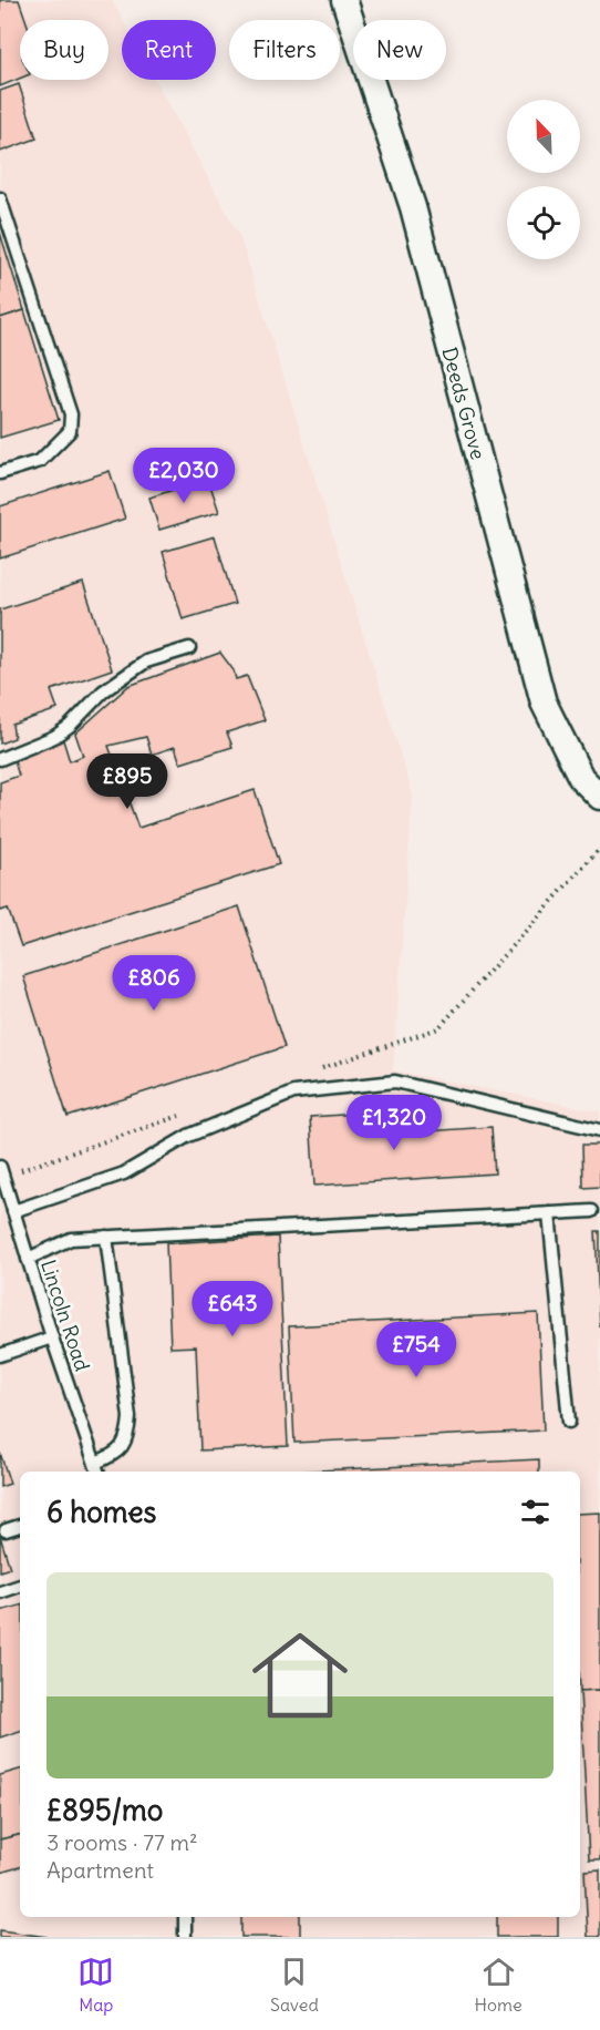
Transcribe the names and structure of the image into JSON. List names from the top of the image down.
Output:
{
  "streets": {
    "street": ["Deeds Grove"],
    "lane": ["Lincoln Road"]
  },
  "north": "top left",
  "page": {
    "chip": [
      "Buy",
      "Rent",
      "Filters",
      "New"
    ],
    "price": [
      "£2,030",
      "£895",
      "£806",
      "£1,320",
      "£643",
      "£754"
    ],
    "heading": "6 homes",
    "list": [
      {
        "name": "£895/mo",
        "note": "3 rooms · 77 m² · Apartment"
      }
    ],
    "tabs": ["Map", "Saved", "Home"]
  }
}
